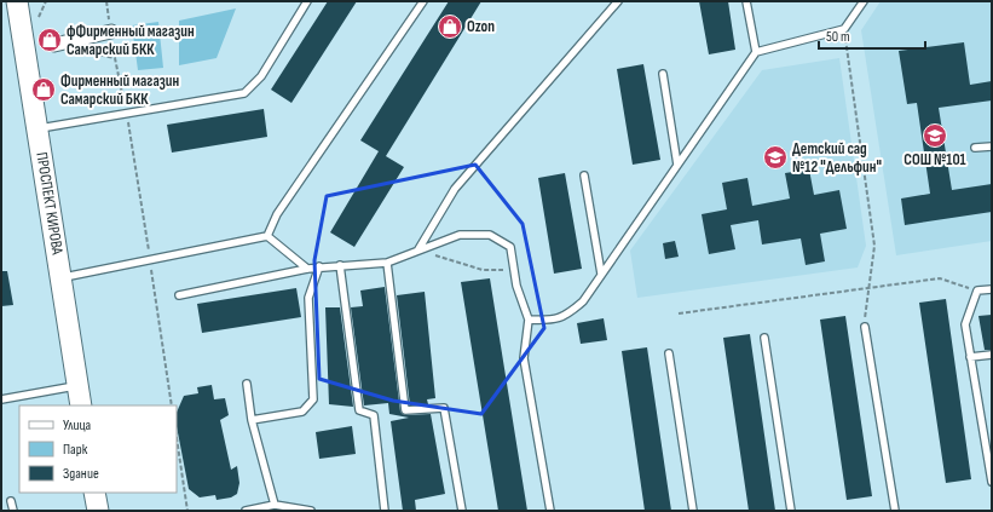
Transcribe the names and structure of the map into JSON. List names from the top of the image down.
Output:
{
  "streets": {
    "main road": ["ПРОСПЕКТ КИРОВА"]
  },
  "places": {
    "shop": ["Ozon", "фФирменный магазин Самарский БКК", "Фирменный магазин Самарский БКК"],
    "school or university": ["СОШ №101", "Детский сад №12 \"Дельфин\""]
  },
  "legend": ["Улица", "Парк", "Здание"],
  "scale_bar": "50 m"
}
